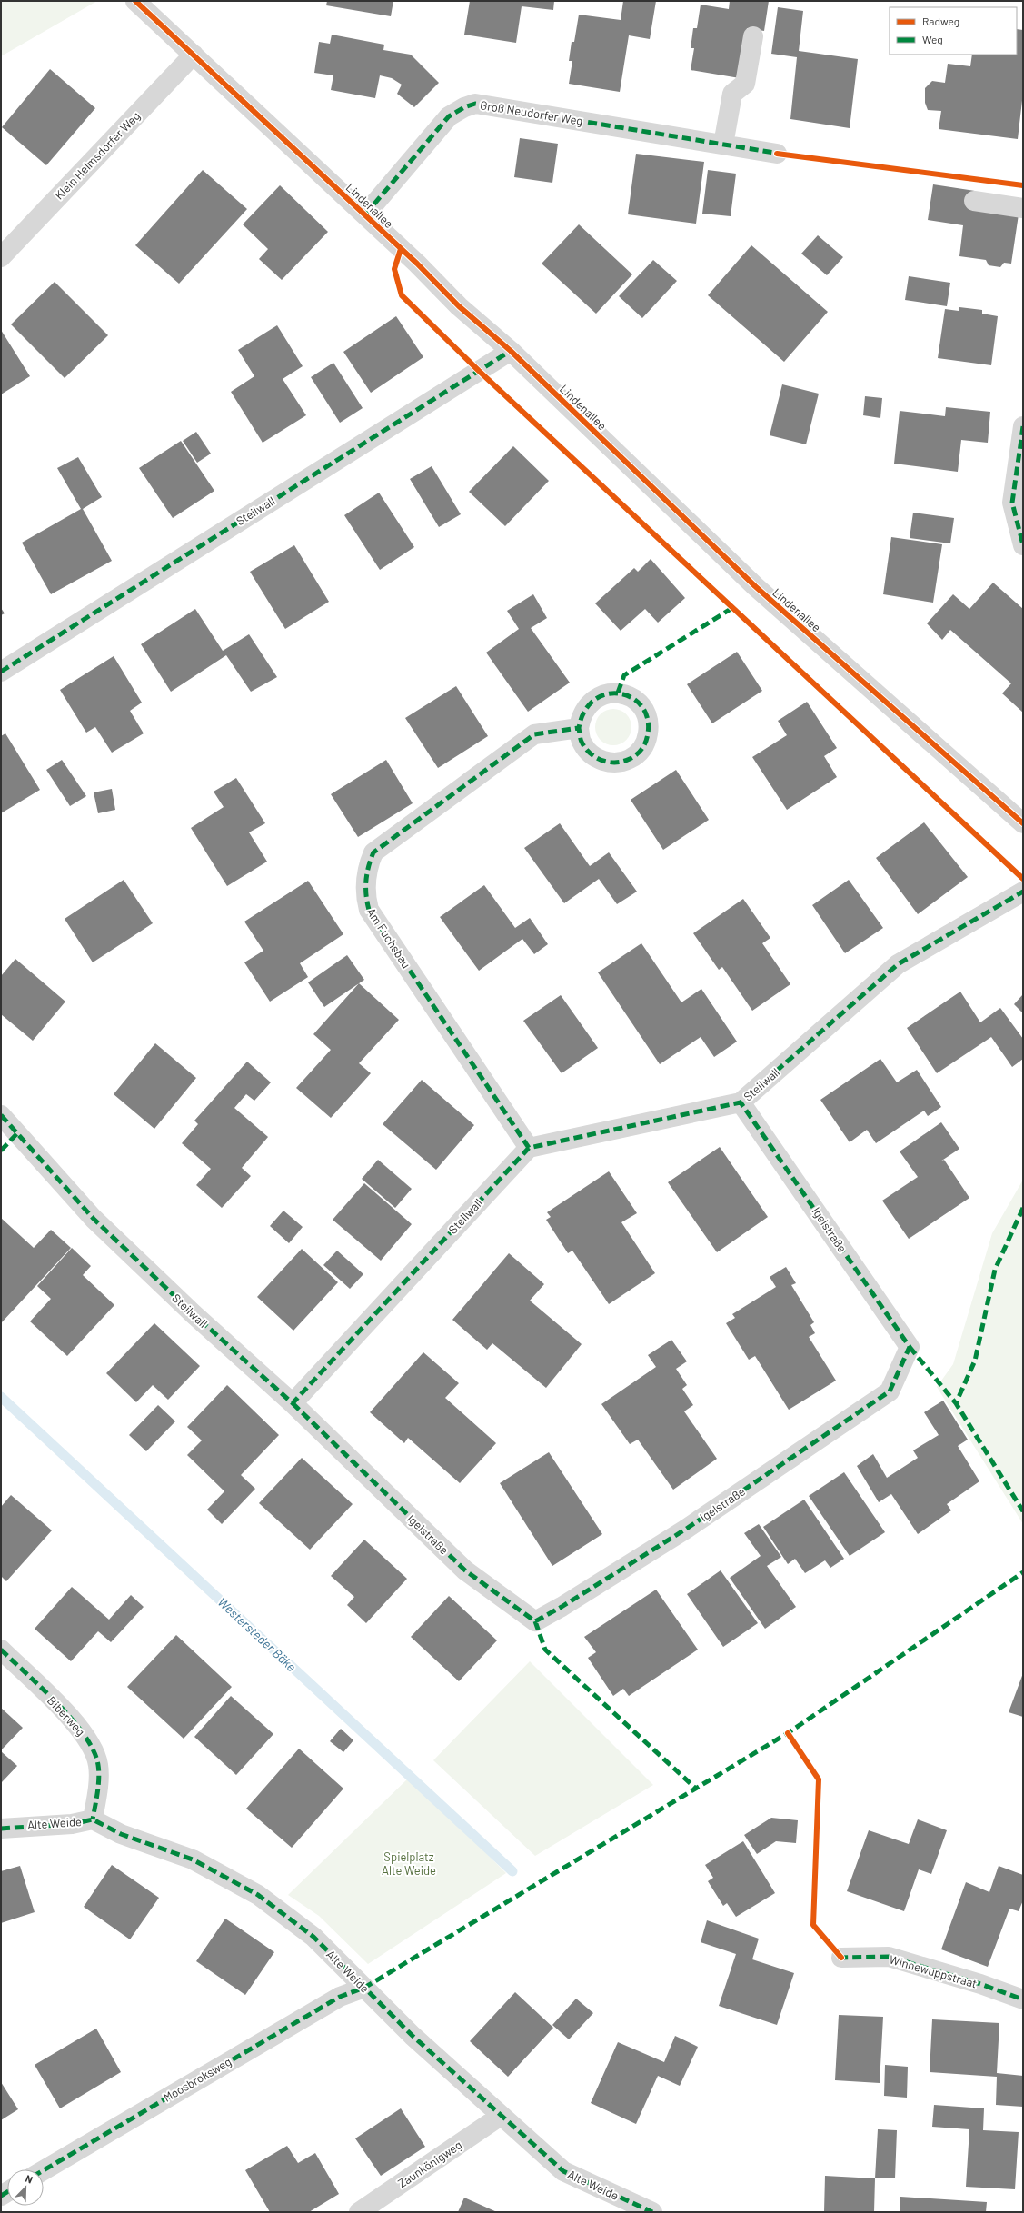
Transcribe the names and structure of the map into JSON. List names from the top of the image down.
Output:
{
  "streets": {
    "street": [
      "Groß Neudorfer Weg",
      "Klein Helmsdorfer Weg",
      "Lindenallee",
      "Steilwall",
      "Am Fuchsbau",
      "Igelstraße",
      "Biberweg",
      "Alte Weide",
      "Winnewuppstraat",
      "Moosbroksweg",
      "Zaunkönigweg"
    ]
  },
  "crossings": [
    ["Groß Neudorfer Weg", "Lindenallee"],
    ["Klein Helmsdorfer Weg", "Lindenallee"],
    ["Lindenallee", "Steilwall"],
    ["Steilwall", "Am Fuchsbau"],
    ["Steilwall", "Igelstraße"],
    ["Biberweg", "Alte Weide"],
    ["Alte Weide", "Moosbroksweg"],
    ["Alte Weide", "Zaunkönigweg"]
  ],
  "water": ["Westersteder Bäke"],
  "parks": ["Spielplatz Alte Weide"],
  "legend": ["Radweg", "Weg"],
  "north": "top right"
}
